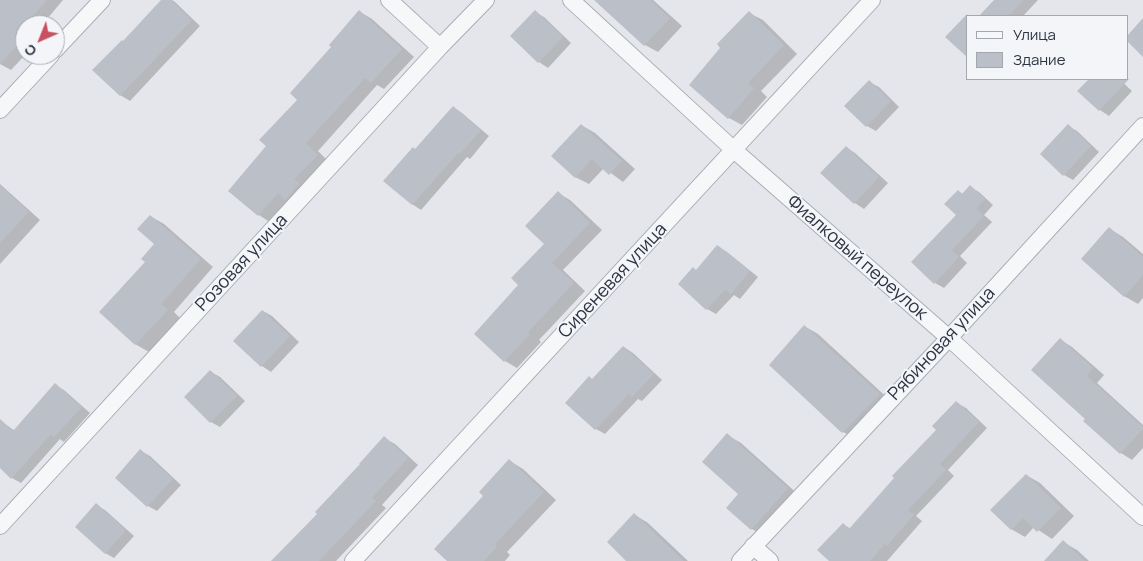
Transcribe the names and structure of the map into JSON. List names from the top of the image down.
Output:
{
  "streets": {
    "street": [
      "Фиалковый переулок",
      "Розовая улица",
      "Сиреневая улица",
      "Рябиновая улица"
    ]
  },
  "crossings": [
    ["Фиалковый переулок", "Сиреневая улица"],
    ["Фиалковый переулок", "Рябиновая улица"]
  ],
  "legend": ["Улица", "Здание"],
  "north": "bottom left"
}
